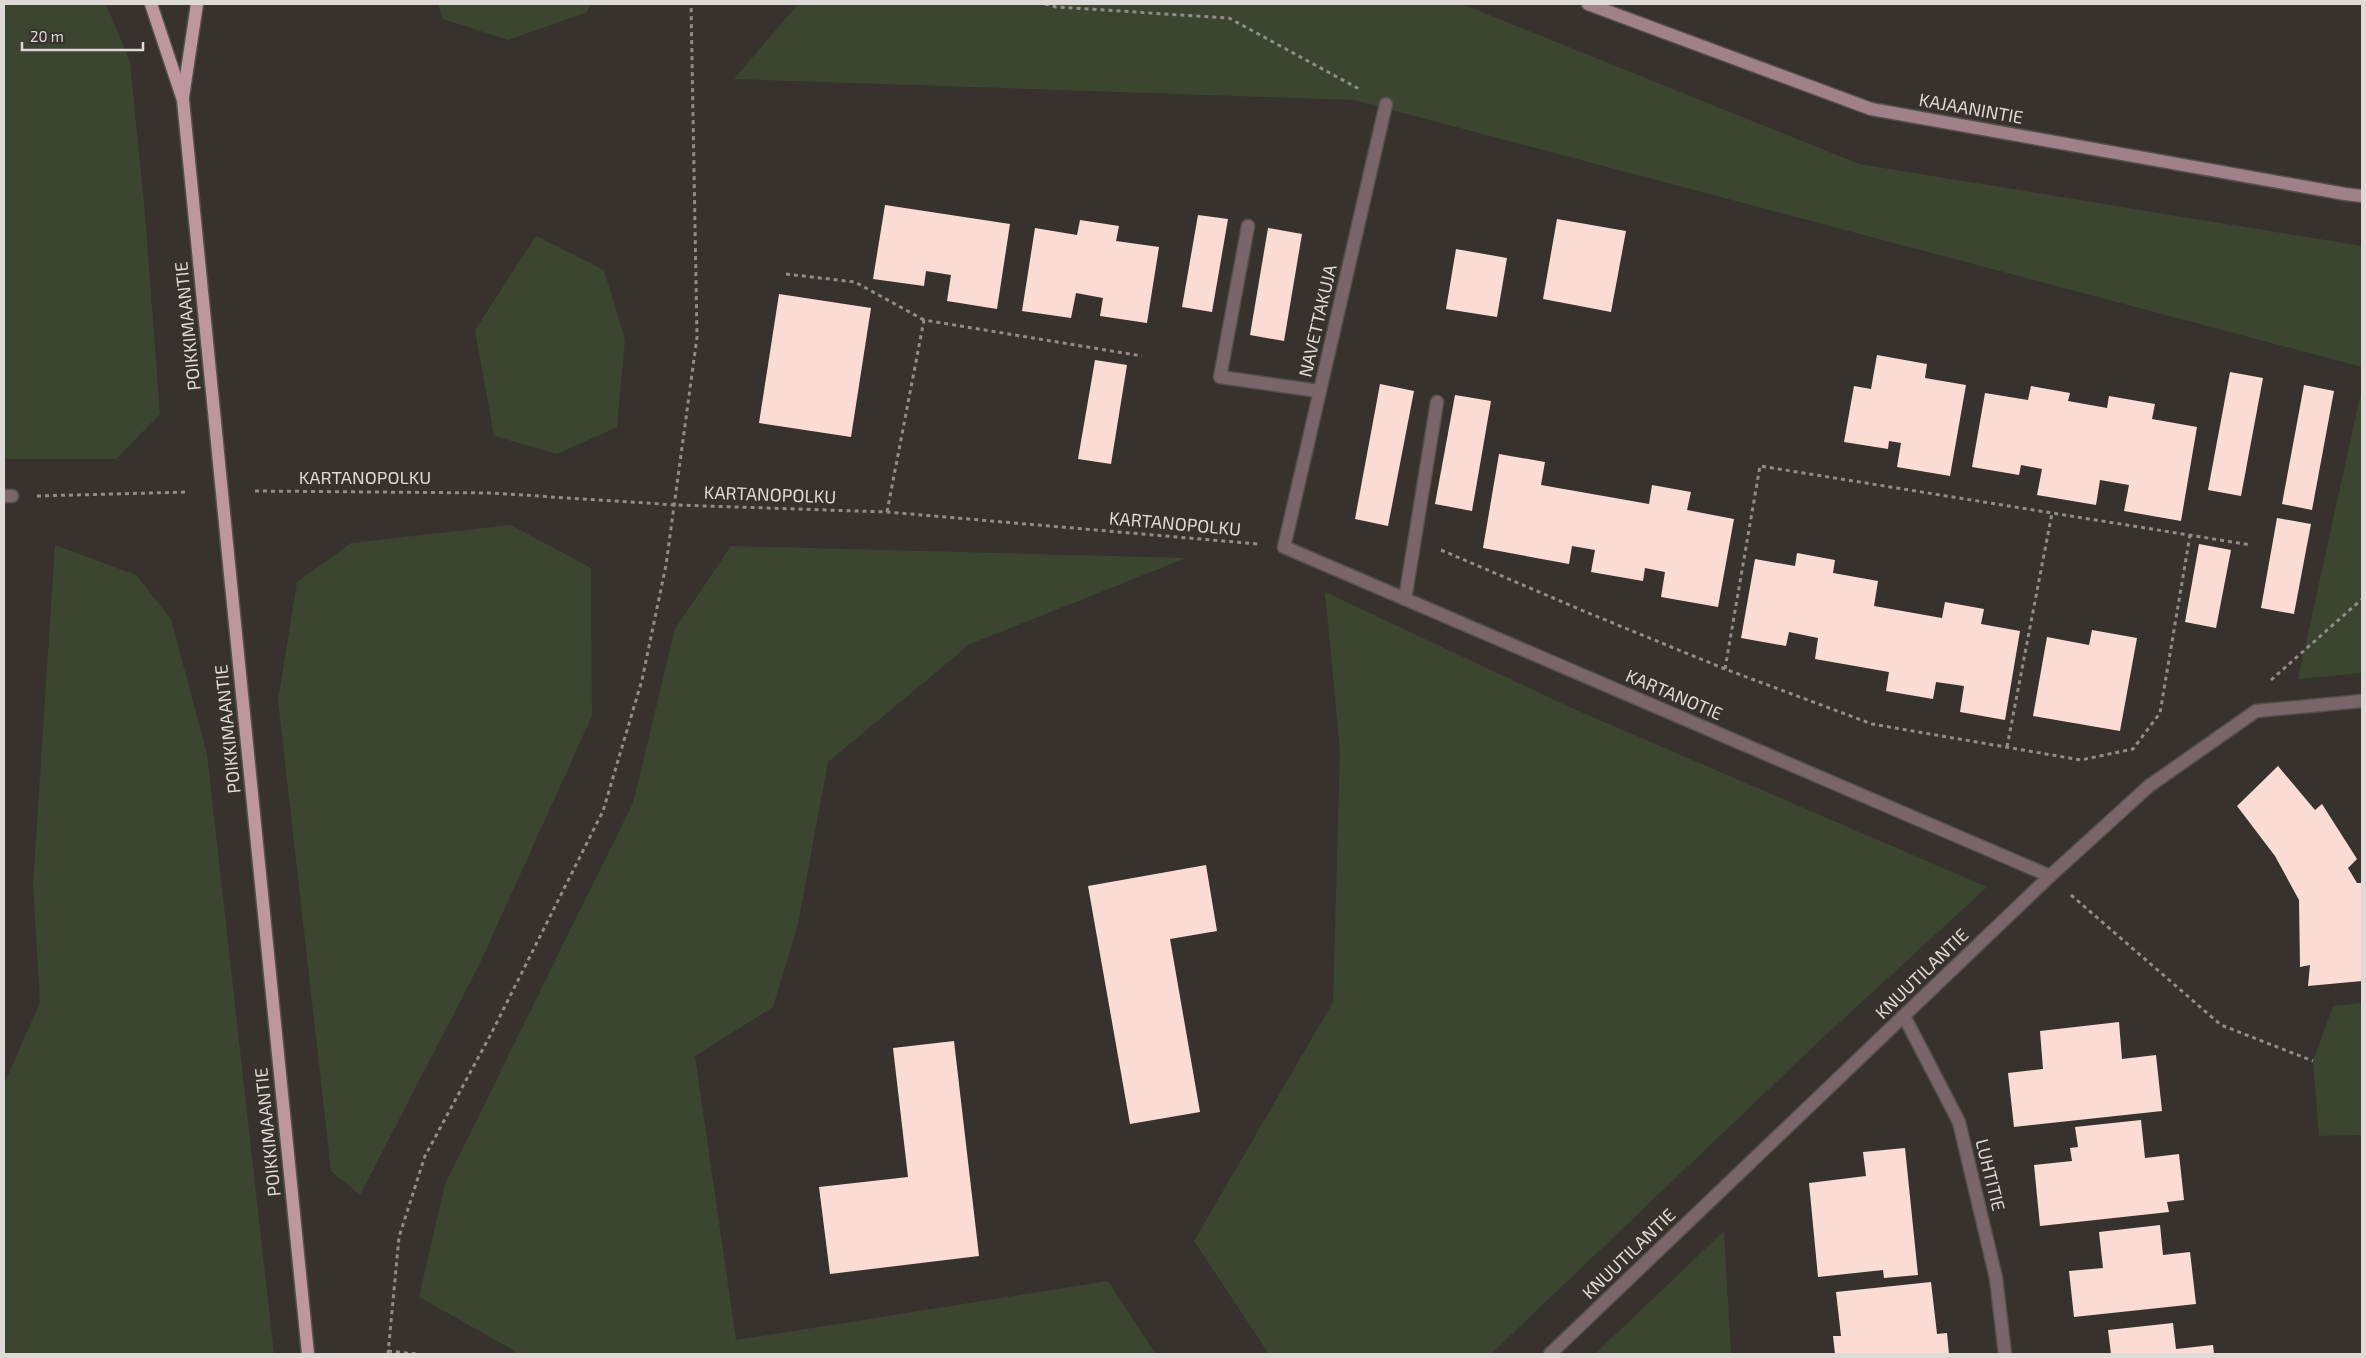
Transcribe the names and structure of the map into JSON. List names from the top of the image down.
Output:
{
  "streets": {
    "main road": ["KAJAANINTIE", "POIKKIMAANTIE"],
    "street": [
      "NAVETTAKUJA",
      "KARTANOTIE",
      "KNUUTILANTIE",
      "LUHTITIE"
    ],
    "path": ["KARTANOPOLKU"]
  },
  "crossings": [
    ["NAVETTAKUJA", "KARTANOPOLKU"],
    ["NAVETTAKUJA", "KARTANOTIE"],
    ["KARTANOPOLKU", "KARTANOTIE"],
    ["KARTANOTIE", "KNUUTILANTIE"],
    ["KNUUTILANTIE", "LUHTITIE"]
  ],
  "scale_bar": "20 m"
}
